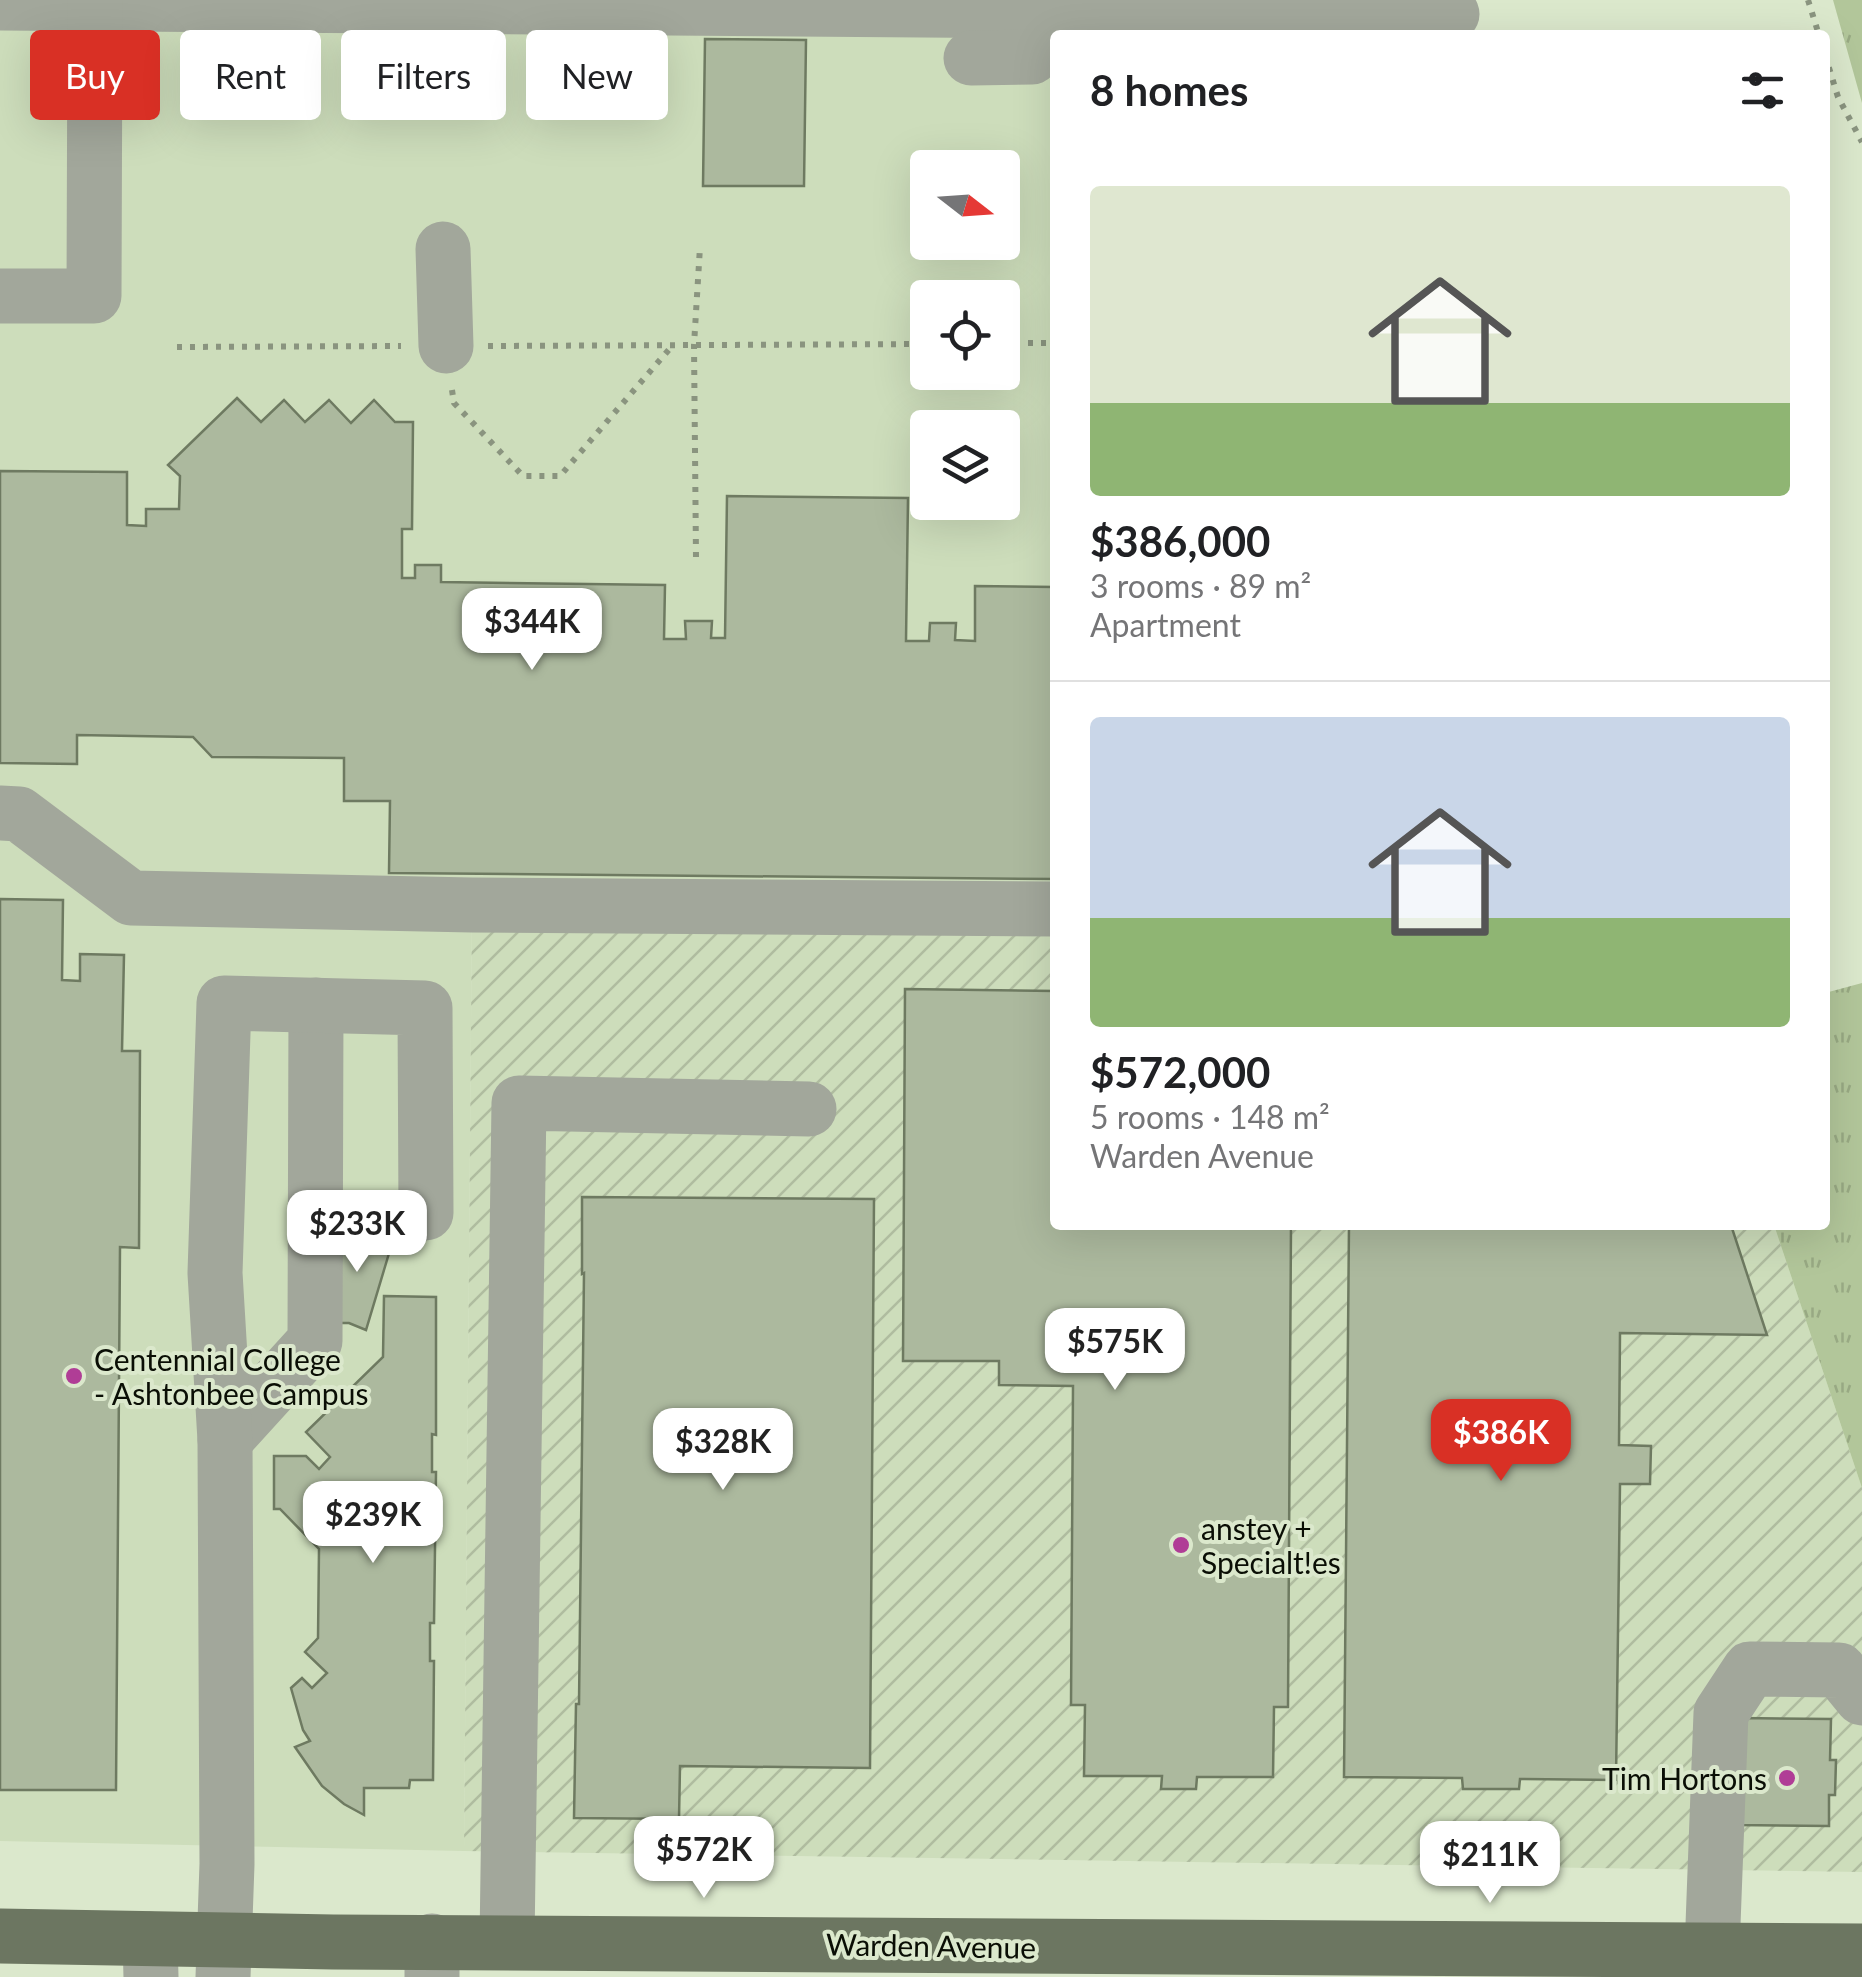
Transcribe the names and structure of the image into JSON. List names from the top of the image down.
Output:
{
  "streets": {
    "main road": ["Warden Avenue"]
  },
  "places": ["Centennial College - Ashtonbee Campus", "anstey + Specialt!es", "Tim Hortons"],
  "north": "right",
  "page": {
    "chip": [
      "Buy",
      "Rent",
      "Filters",
      "New"
    ],
    "heading": "8 homes",
    "list": [
      {
        "name": "$386,000",
        "note": "3 rooms · 89 m² · Apartment"
      },
      {
        "name": "$572,000",
        "note": "5 rooms · 148 m² · Warden Avenue"
      }
    ],
    "price": [
      "$344K",
      "$233K",
      "$575K",
      "$386K",
      "$328K",
      "$239K",
      "$572K",
      "$211K"
    ]
  }
}
